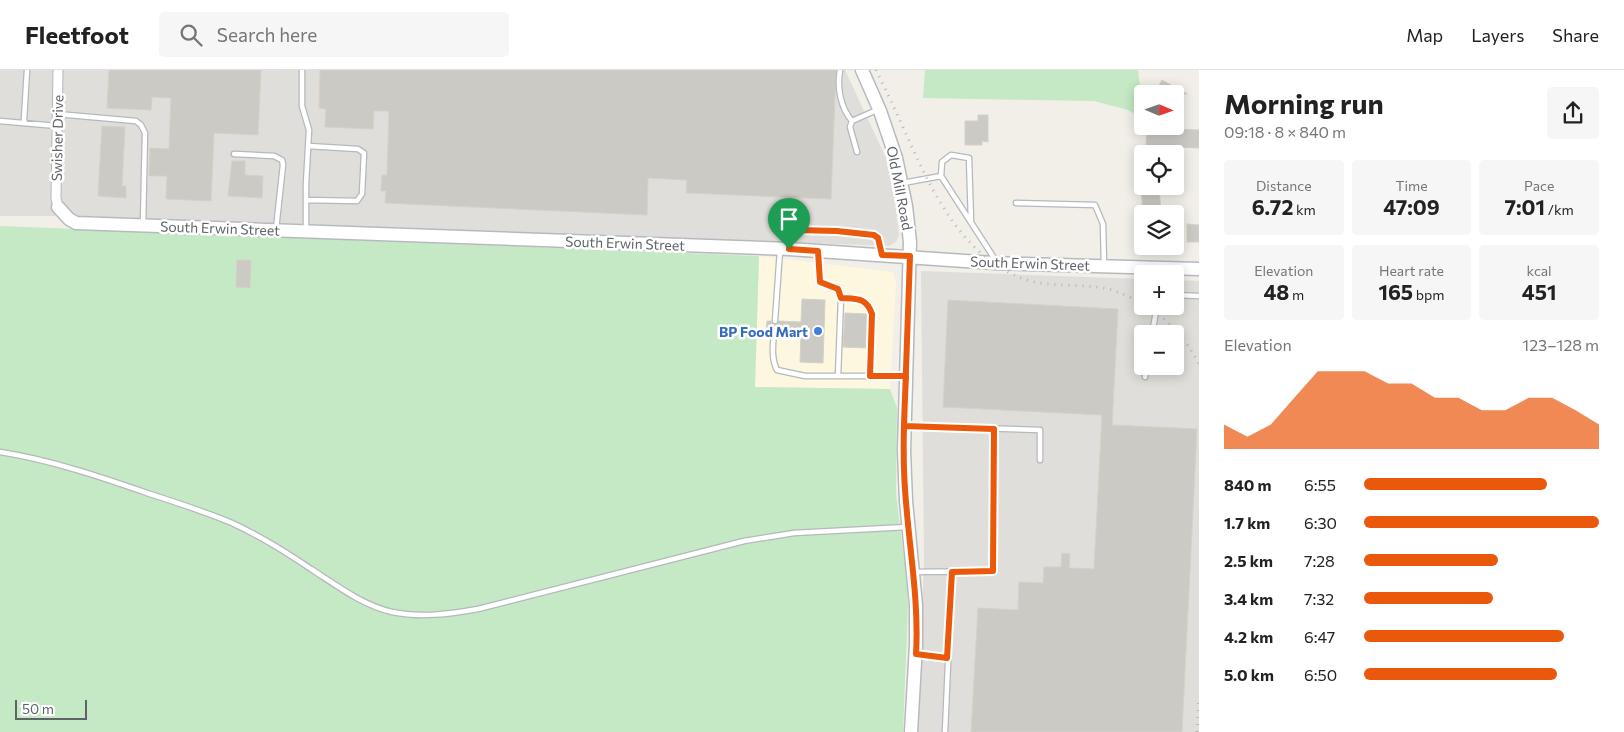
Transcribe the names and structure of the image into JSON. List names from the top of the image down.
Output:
{
  "streets": {
    "street": ["Swisher Drive", "Old Mill Road", "South Erwin Street"]
  },
  "crossings": [
    ["Swisher Drive", "South Erwin Street"],
    ["Old Mill Road", "South Erwin Street"]
  ],
  "places": ["BP Food Mart"],
  "scale_bar": "50 m",
  "north": "right",
  "page": {
    "header": "Fleetfoot",
    "search": "Search here",
    "nav": ["Map", "Layers", "Share"],
    "heading": ["Morning run", "09:18 · 8 × 840 m"],
    "map_buttons": ["+", "−"],
    "stats": [
      ["Distance", "6.72 km"],
      ["Time", "47:09"],
      ["Pace", "7:01 /km"],
      ["Elevation", "48 m"],
      ["Heart rate", "165 bpm"],
      ["kcal", "451"]
    ],
    "chart": ["Elevation", "123–128 m"],
    "list": [
      {
        "name": "840 m",
        "note": "6:55"
      },
      {
        "name": "1.7 km",
        "note": "6:30"
      },
      {
        "name": "2.5 km",
        "note": "7:28"
      },
      {
        "name": "3.4 km",
        "note": "7:32"
      },
      {
        "name": "4.2 km",
        "note": "6:47"
      },
      {
        "name": "5.0 km",
        "note": "6:50"
      }
    ],
    "scale": "50 m"
  }
}
